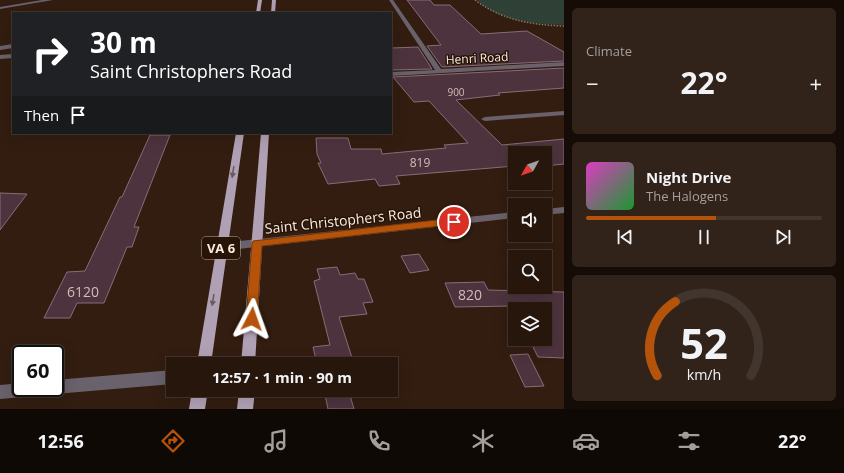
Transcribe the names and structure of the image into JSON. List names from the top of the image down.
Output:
{
  "streets": {
    "main road": ["VA 6"],
    "street": ["Henri Road", "Saint Christophers Road"]
  },
  "crossings": [
    ["Saint Christophers Road", "VA 6"]
  ],
  "house_numbers": [
    "900",
    "819",
    "6120",
    "820"
  ],
  "north": "bottom left",
  "page": {
    "tile": "Climate",
    "turn": ["30 m", "Saint Christophers Road"],
    "heat": ["−", "22°", "+"],
    "then": "Then",
    "song": ["Night Drive", "The Halogens"],
    "limit": "60",
    "trip": "12:57 · 1 min · 90 m",
    "tabs": ["12:56", "22°"],
    "gauge": ["52", "km/h"]
  }
}
